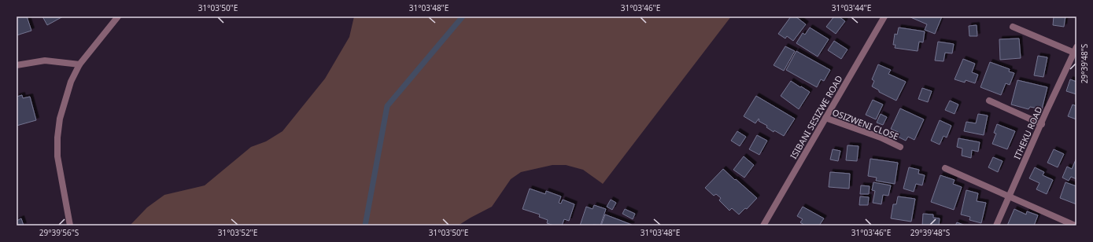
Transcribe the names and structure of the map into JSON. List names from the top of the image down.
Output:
{
  "streets": {
    "street": ["ISIBANI SESIZWE ROAD", "OSIZWENI CLOSE", "ITHEKU ROAD"]
  },
  "crossings": [
    ["ISIBANI SESIZWE ROAD", "OSIZWENI CLOSE"]
  ],
  "coordinates": [
    "31°03'50\"E",
    "31°03'48\"E",
    "31°03'46\"E",
    "31°03'44\"E",
    "29°39'48\"S",
    "29°39'56\"S",
    "31°03'52\"E"
  ]
}
